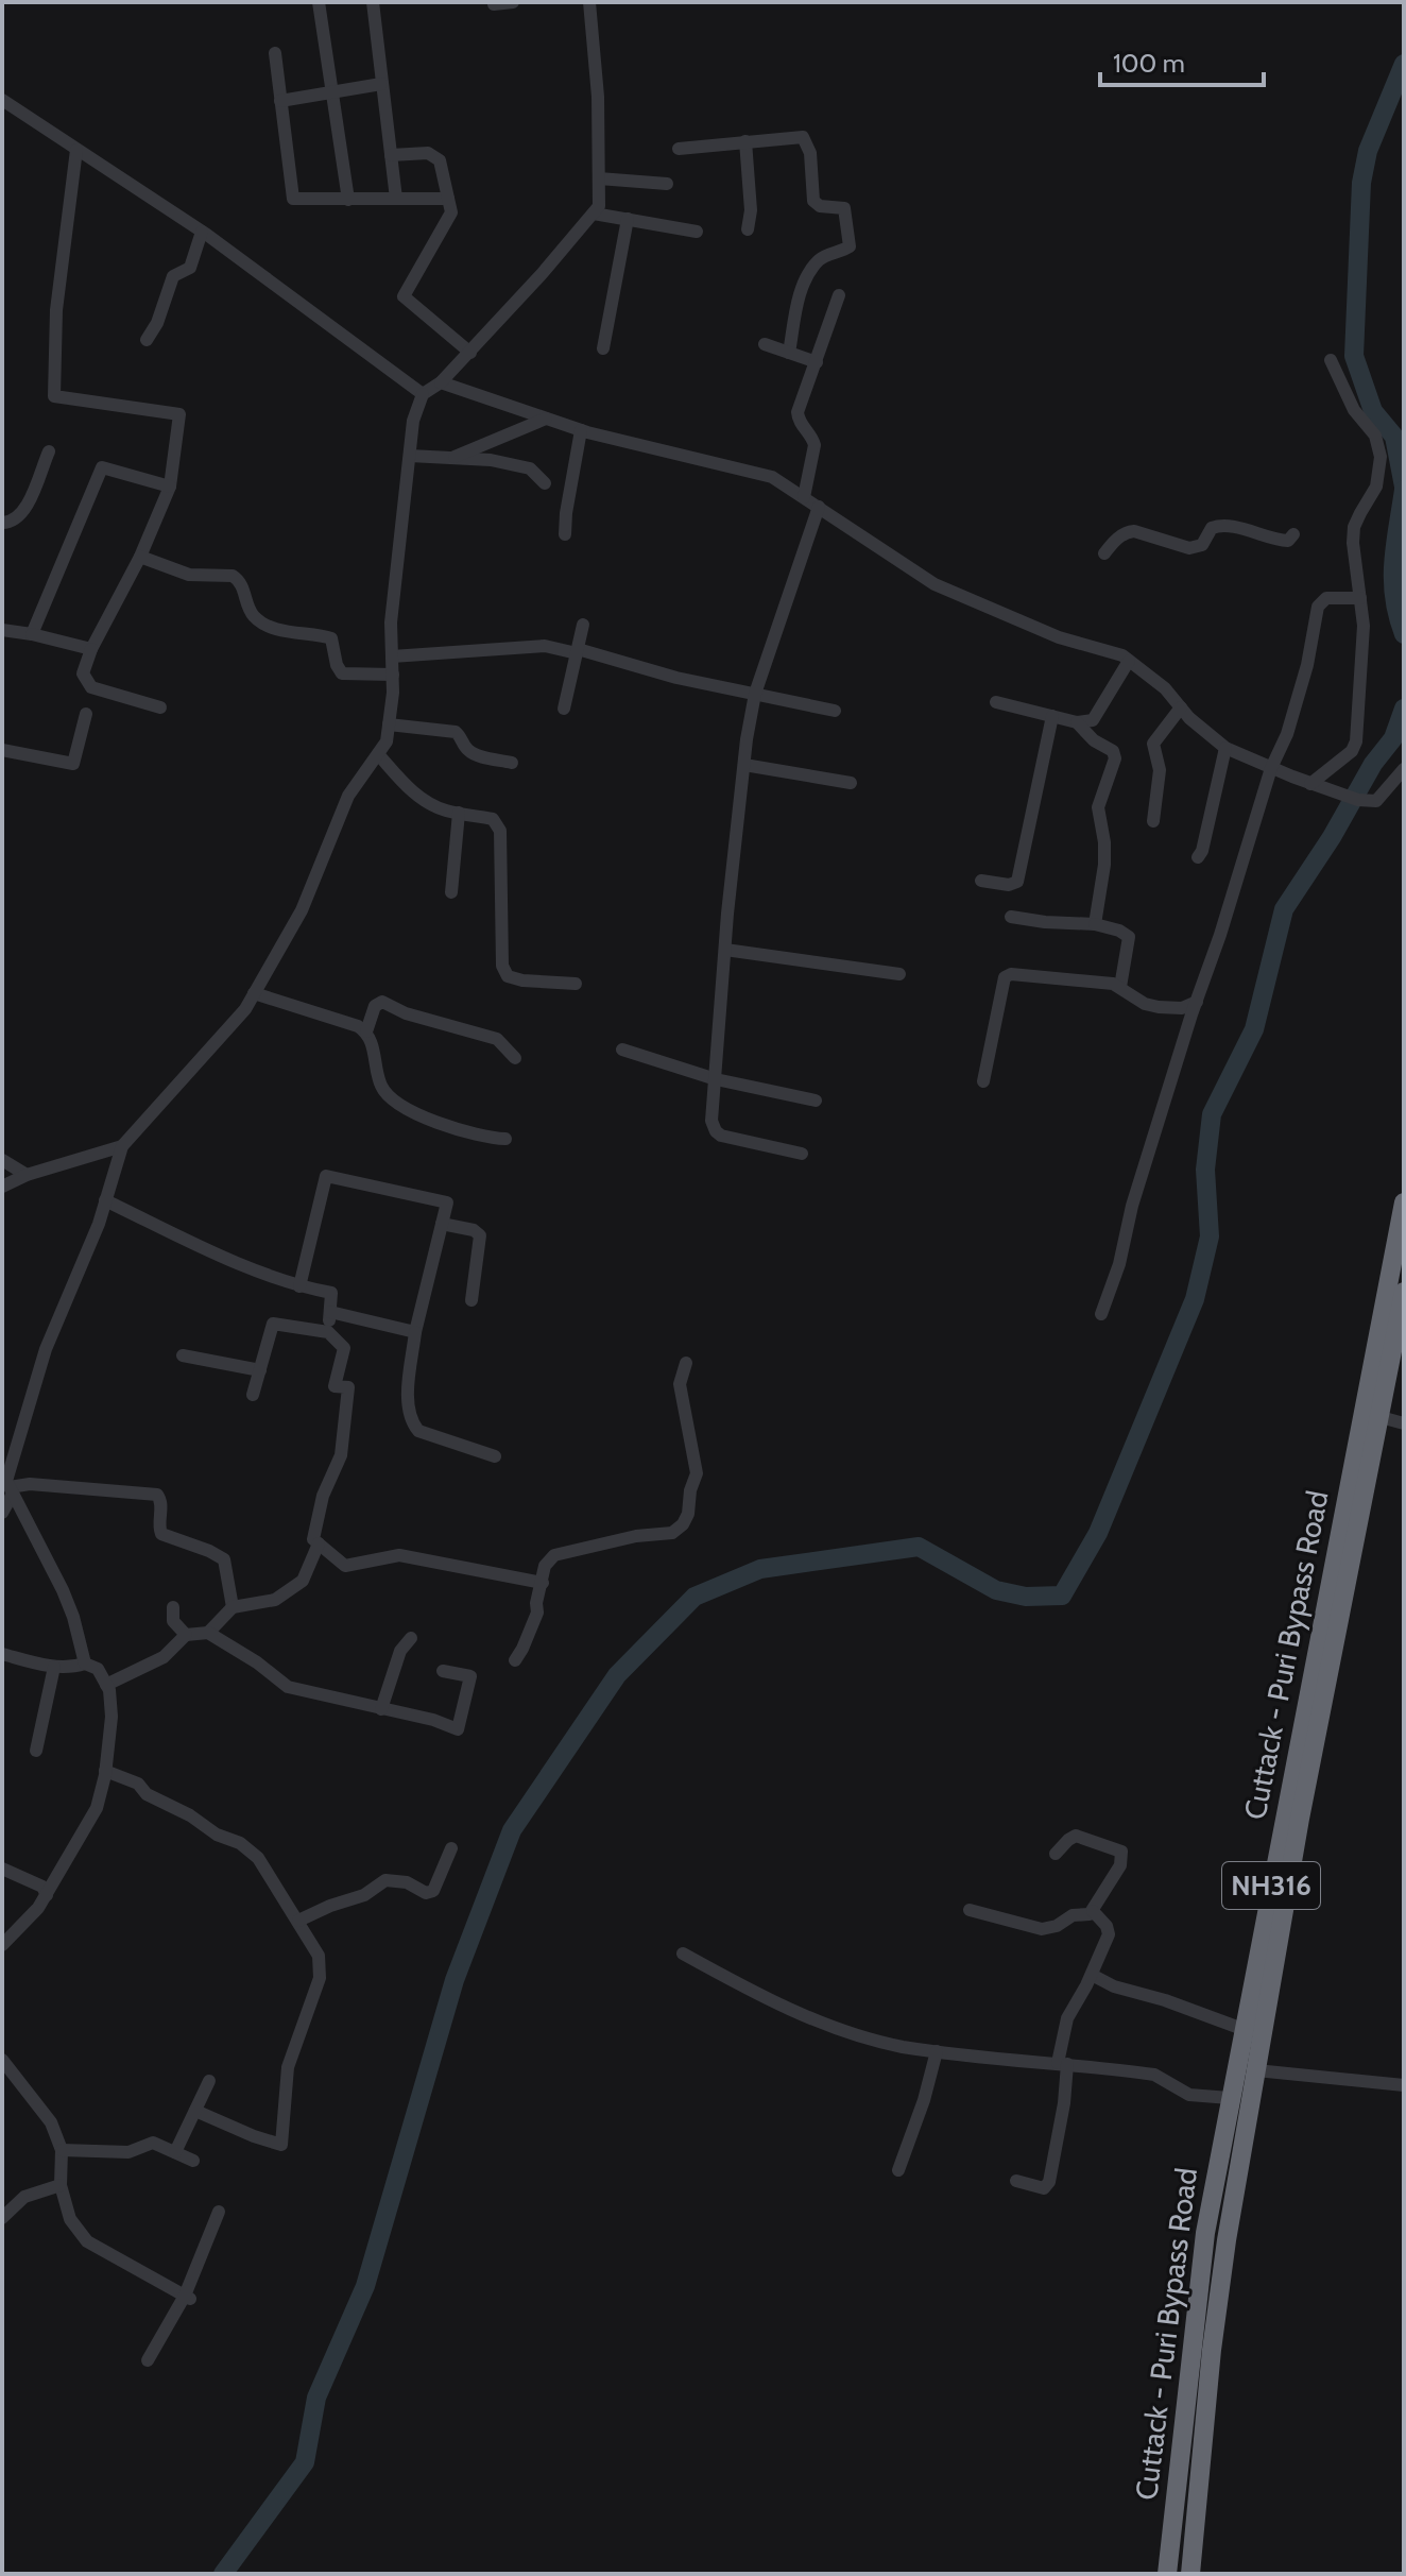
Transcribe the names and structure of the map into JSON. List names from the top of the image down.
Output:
{
  "streets": {
    "highway": ["Cuttack - Puri Bypass Road", "NH316"]
  },
  "scale_bar": "100 m"
}
